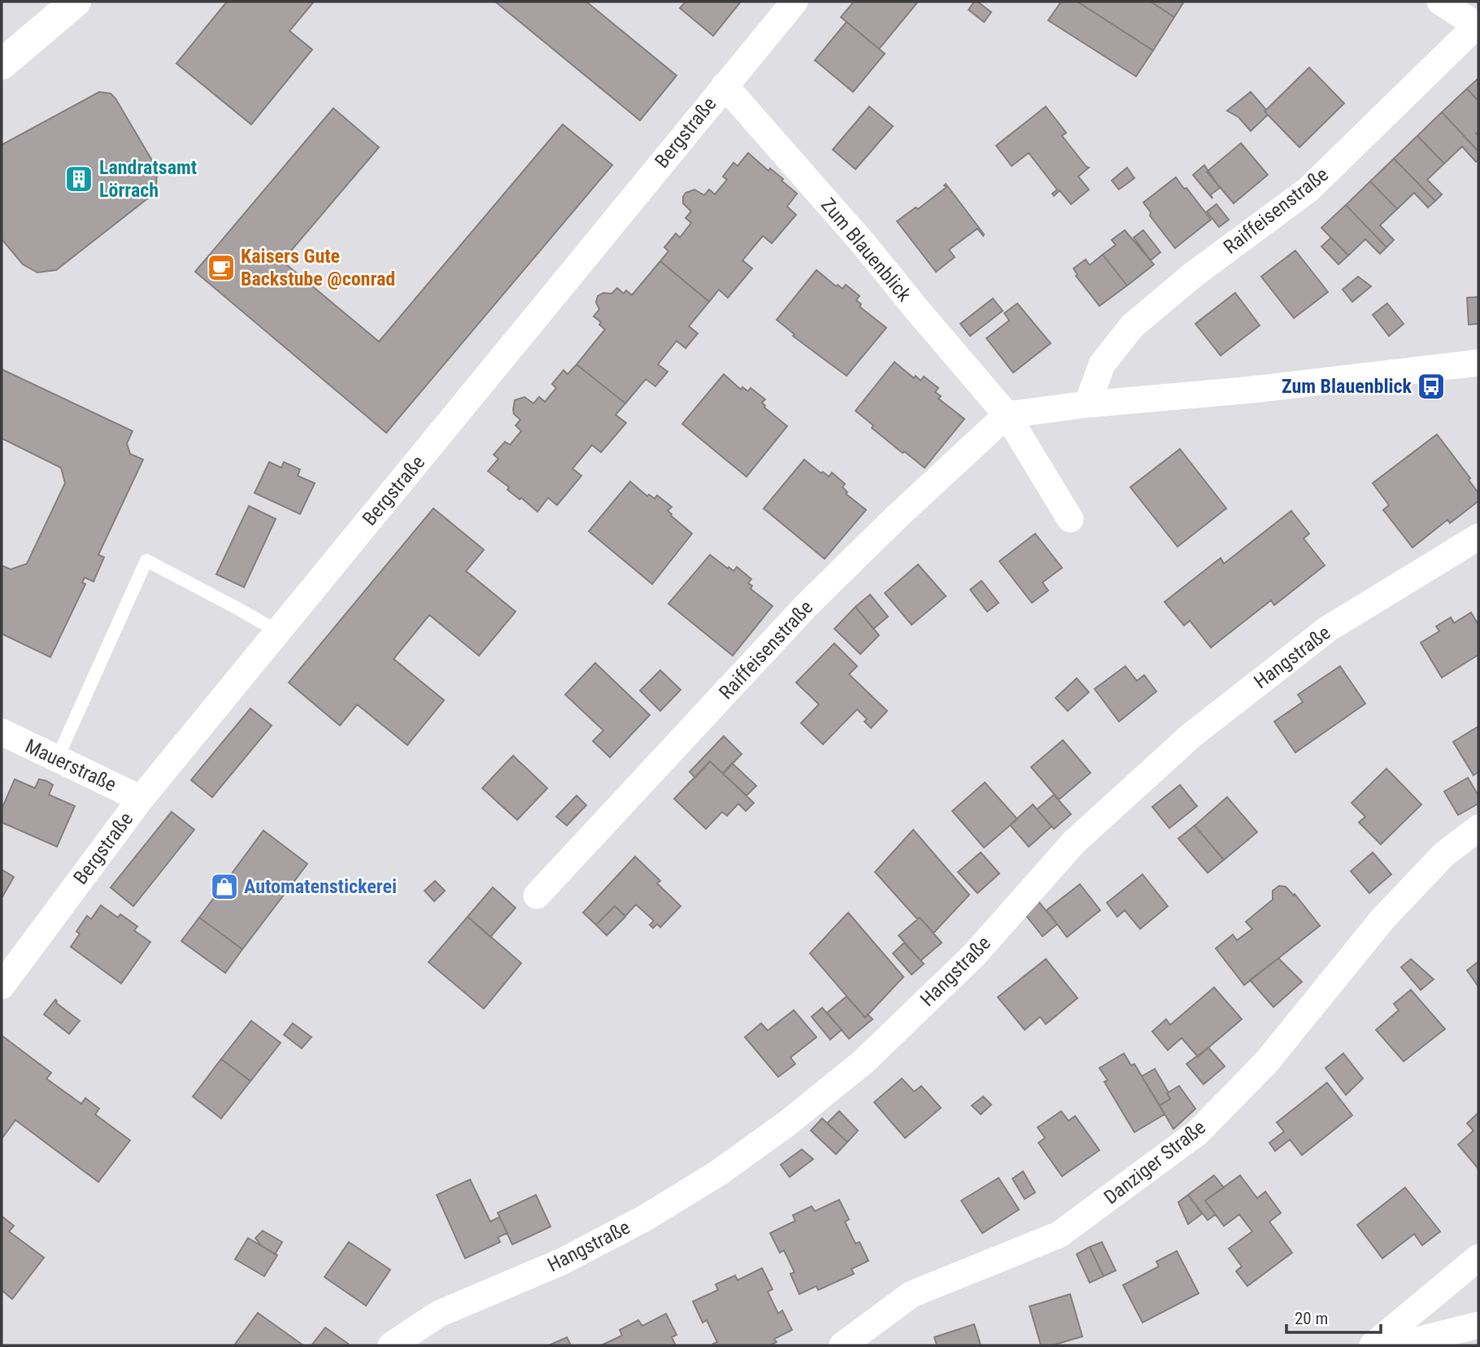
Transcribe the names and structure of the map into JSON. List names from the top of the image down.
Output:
{
  "streets": {
    "street": [
      "Bergstraße",
      "Raiffeisenstraße",
      "Zum Blauenblick",
      "Hangstraße",
      "Mauerstraße",
      "Danziger Straße"
    ]
  },
  "crossings": [
    ["Bergstraße", "Zum Blauenblick"],
    ["Bergstraße", "Mauerstraße"],
    ["Raiffeisenstraße", "Zum Blauenblick"]
  ],
  "places": {
    "building": ["Landratsamt Lörrach"],
    "cafe": ["Kaisers Gute Backstube @conrad"],
    "bus stop": ["Zum Blauenblick"],
    "shop": ["Automatenstickerei"]
  },
  "scale_bar": "20 m"
}
